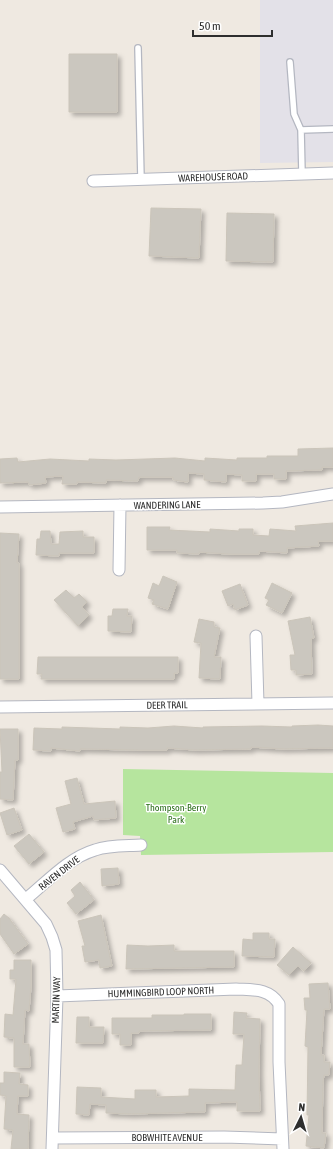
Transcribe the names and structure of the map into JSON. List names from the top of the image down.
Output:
{
  "streets": {
    "street": [
      "WAREHOUSE ROAD",
      "WANDERING LANE",
      "DEER TRAIL",
      "RAVEN DRIVE",
      "HUMMINGBIRD LOOP NORTH",
      "MARTIN WAY",
      "BOBWHITE AVENUE"
    ]
  },
  "crossings": [
    ["RAVEN DRIVE", "MARTIN WAY"],
    ["HUMMINGBIRD LOOP NORTH", "MARTIN WAY"],
    ["HUMMINGBIRD LOOP NORTH", "BOBWHITE AVENUE"],
    ["MARTIN WAY", "BOBWHITE AVENUE"]
  ],
  "parks": ["Thompson-Berry Park"],
  "scale_bar": "50 m",
  "north": "top"
}
